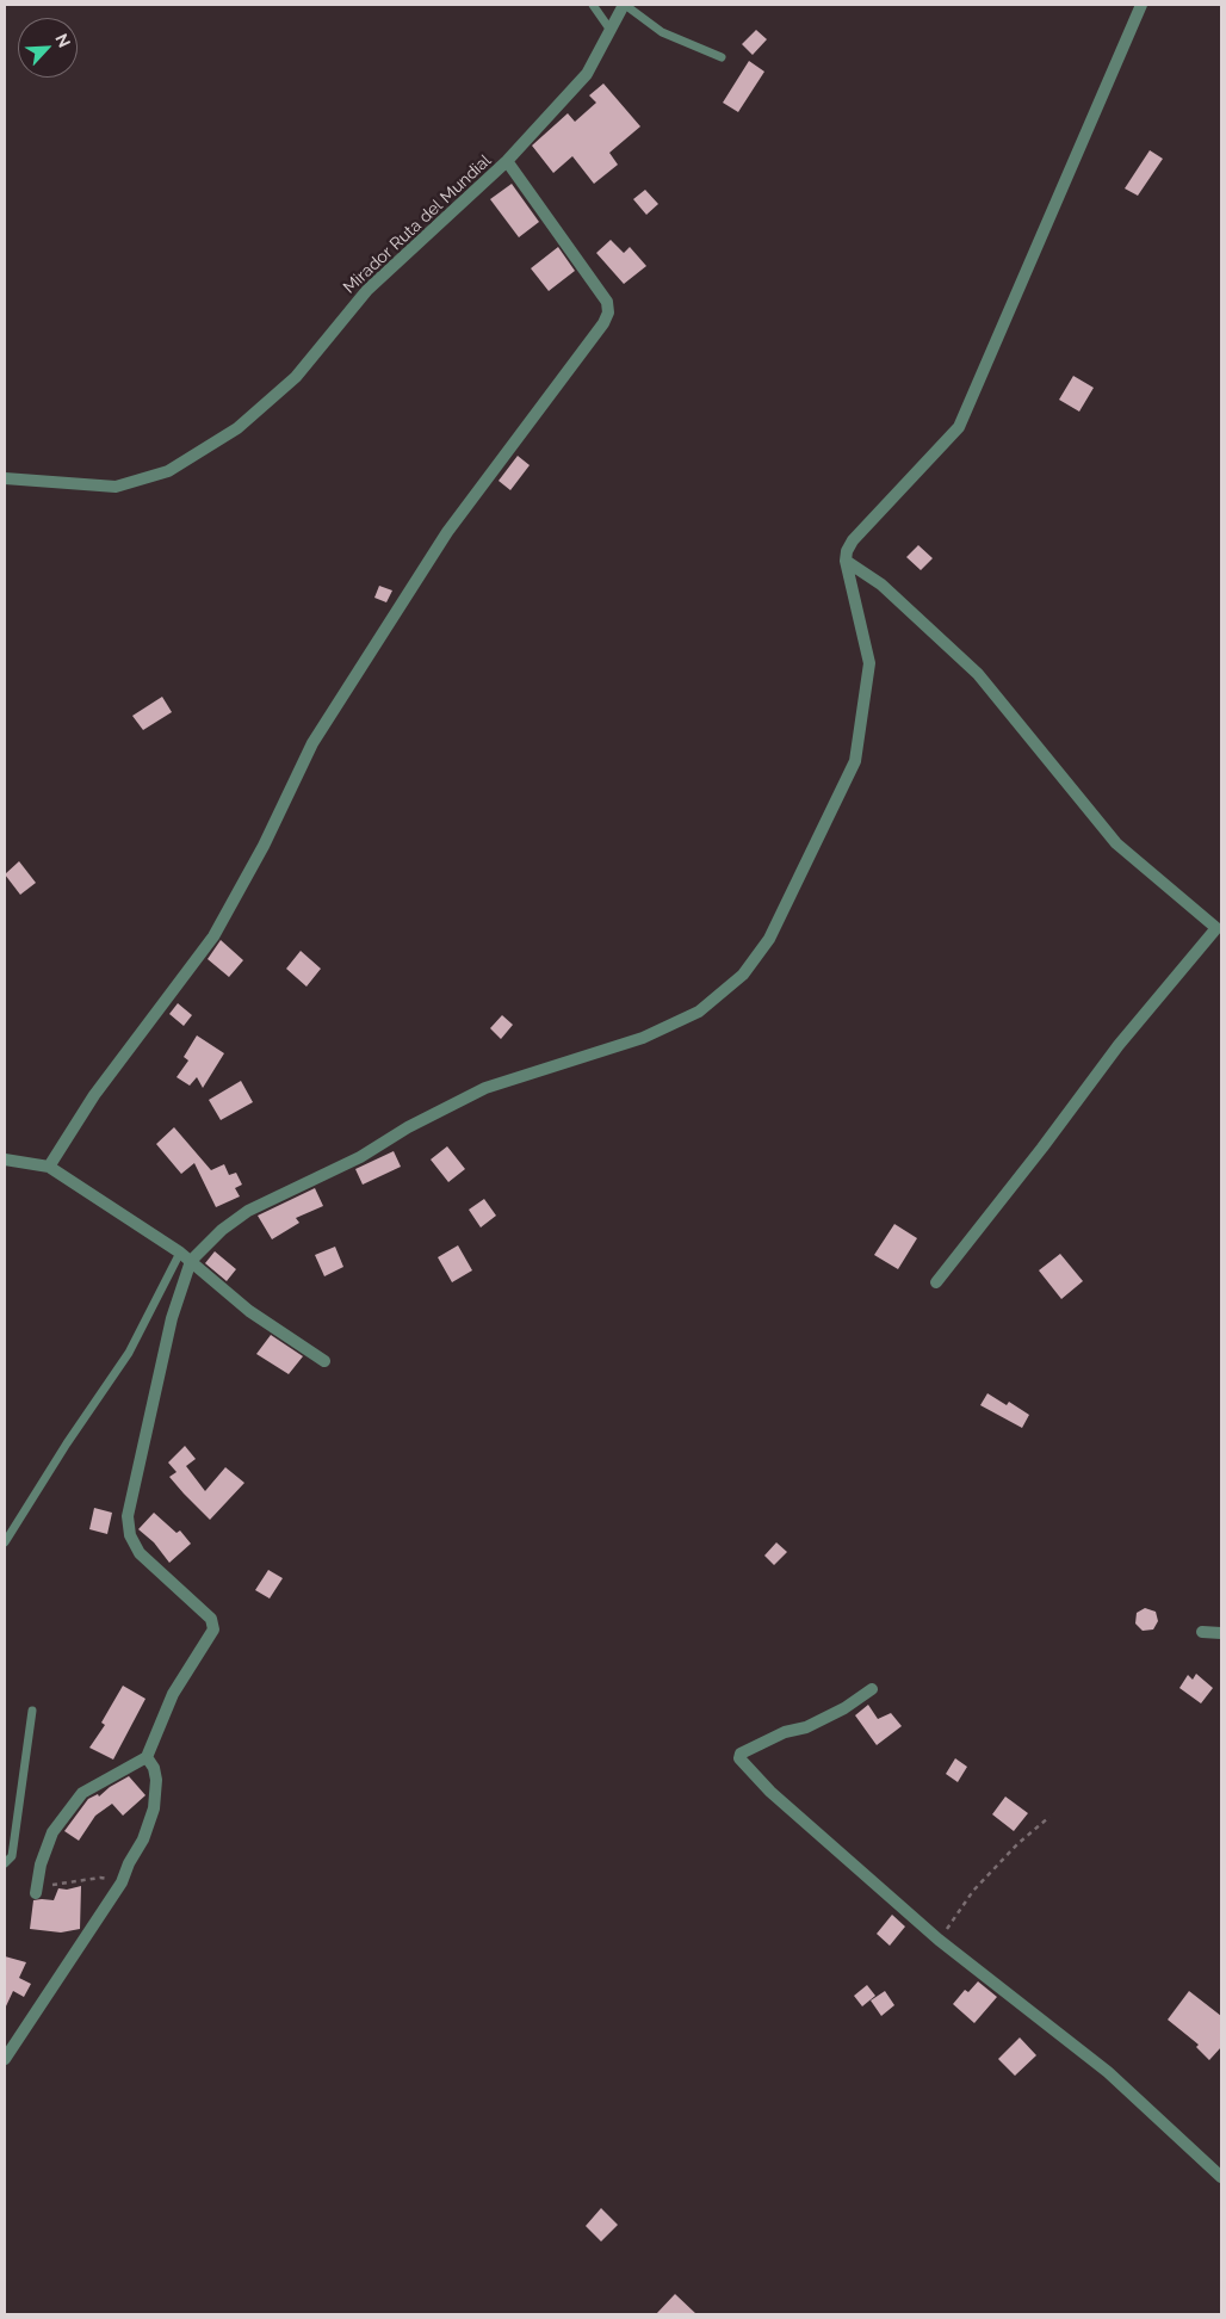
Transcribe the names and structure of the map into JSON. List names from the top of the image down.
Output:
{
  "streets": {
    "street": ["Mirador Ruta del Mundial"]
  },
  "north": "top right"
}
